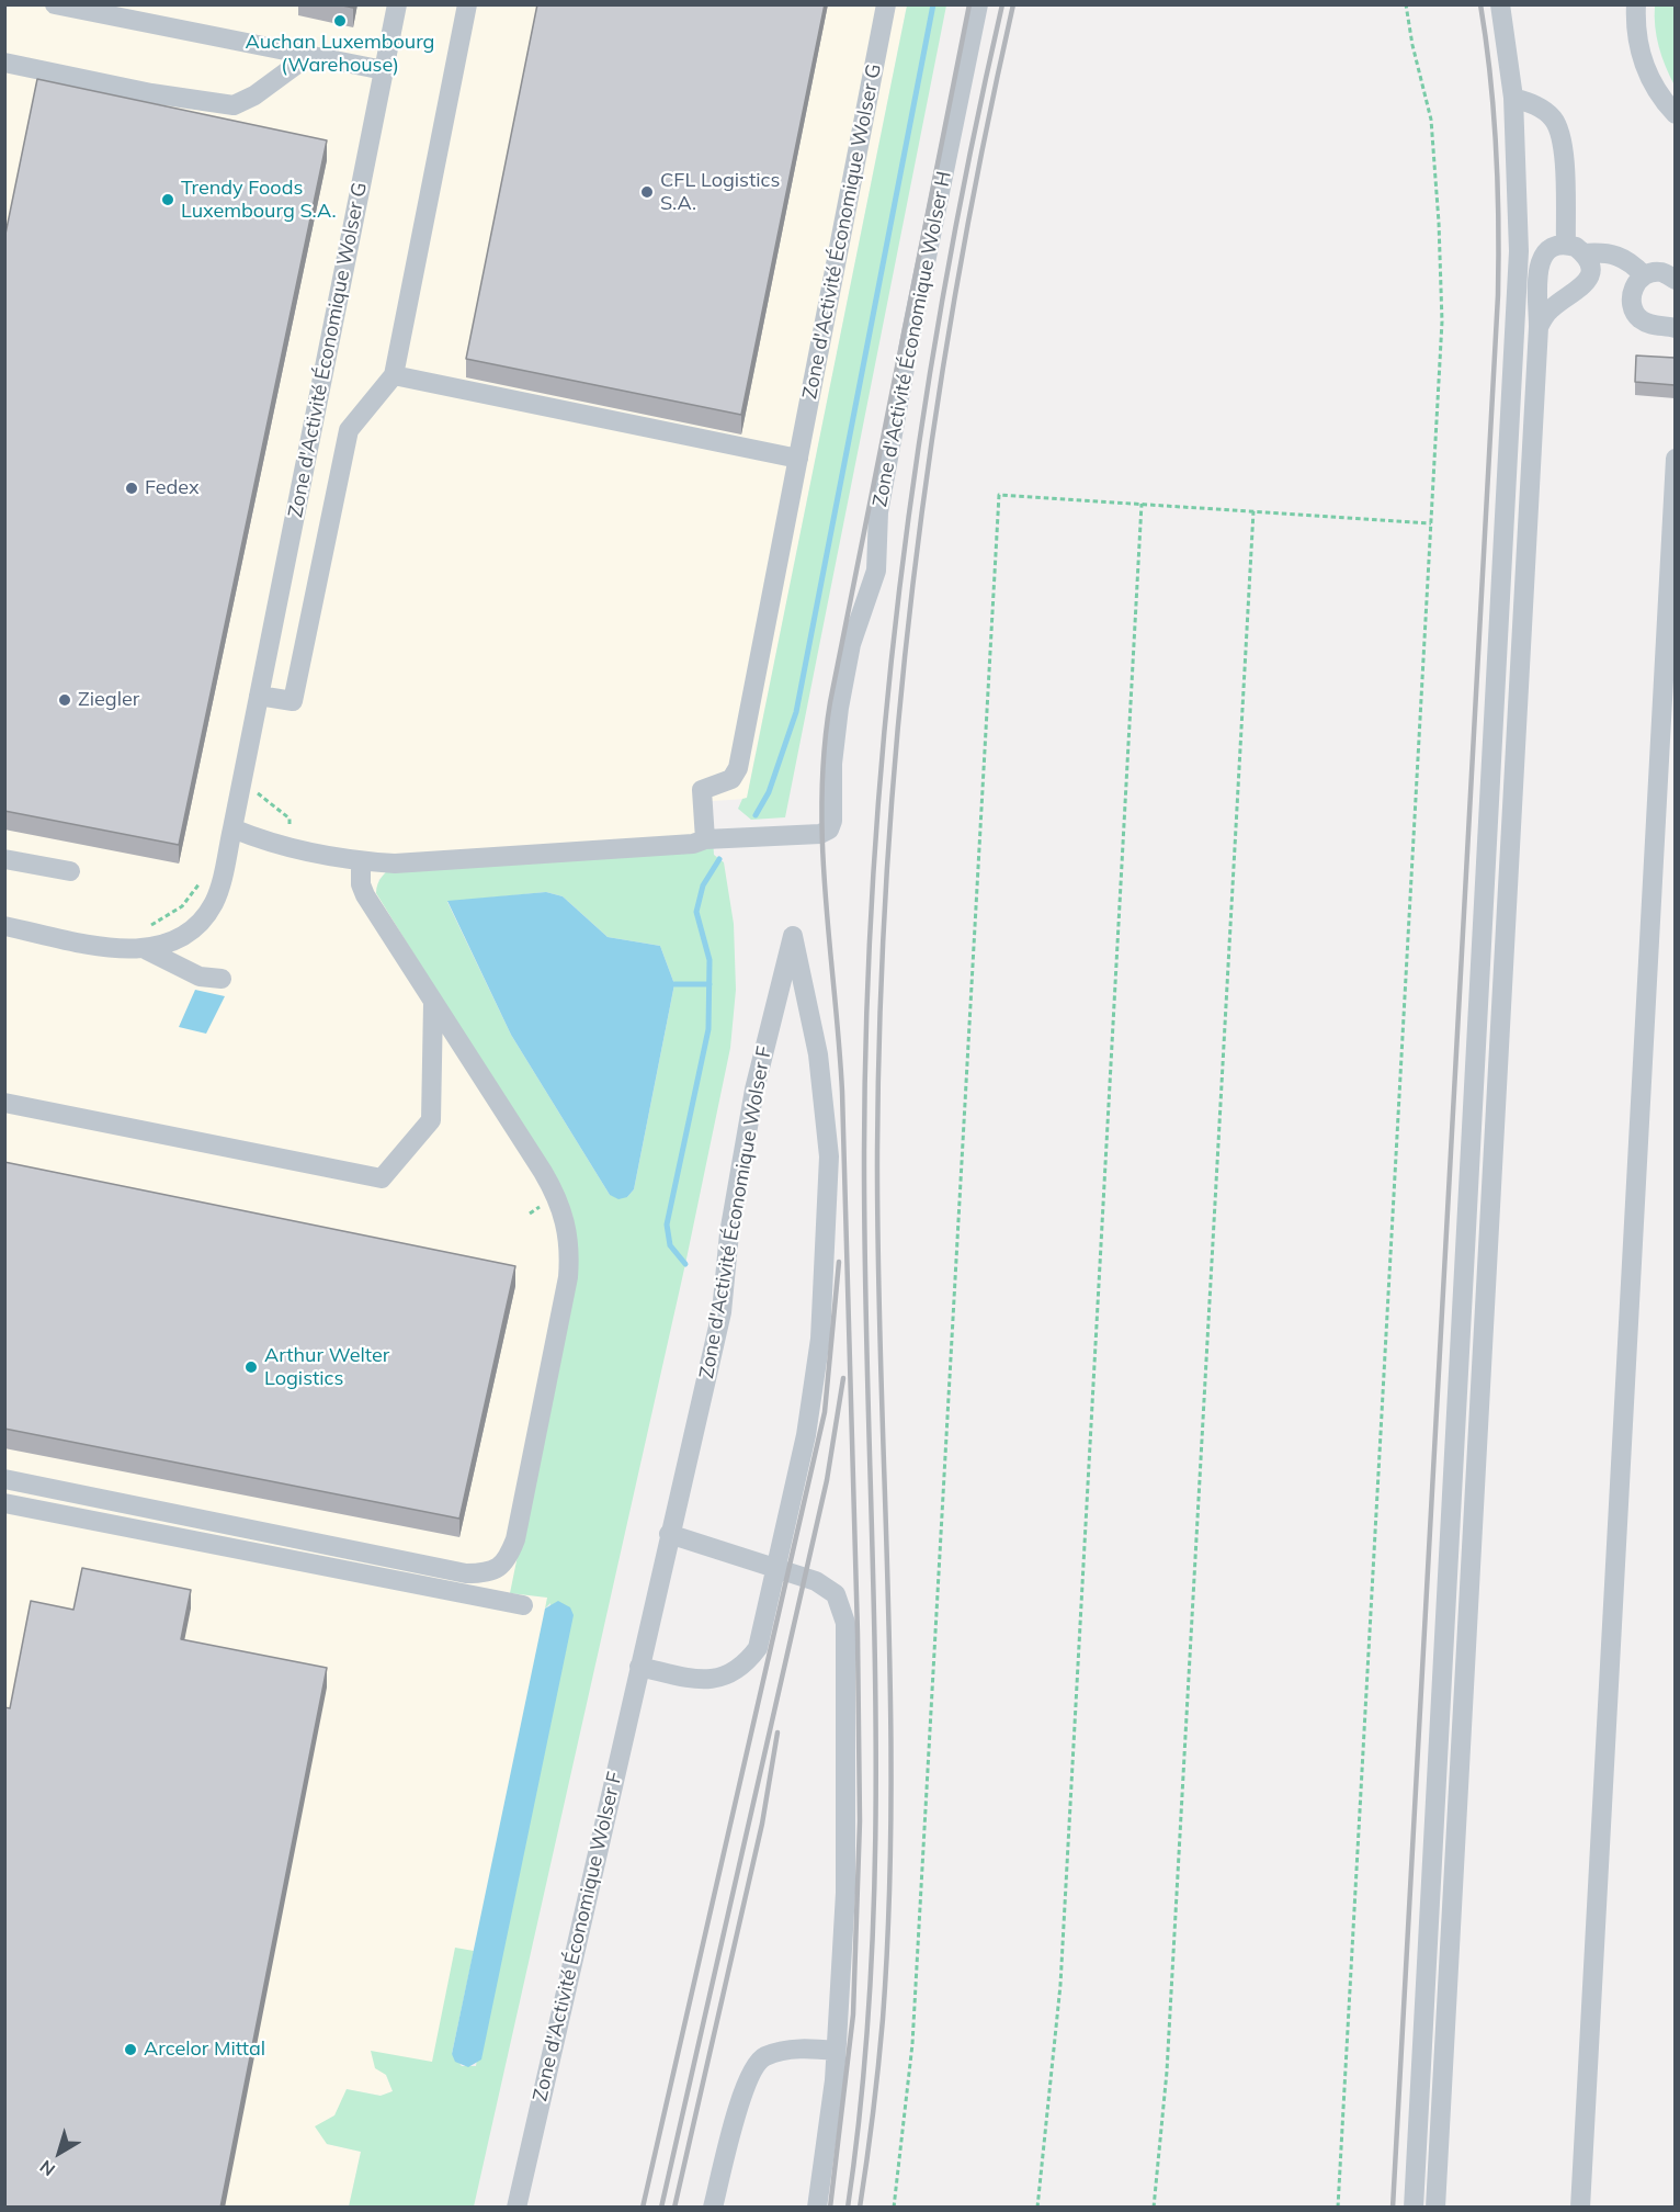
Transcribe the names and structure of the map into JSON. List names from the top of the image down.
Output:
{
  "streets": {
    "lane": ["Zone d'Activité Économique Wolser G", "Zone d'Activité Économique Wolser H", "Zone d'Activité Économique Wolser F"]
  },
  "crossings": [
    ["Zone d'Activité Économique Wolser G", "Zone d'Activité Économique Wolser H"]
  ],
  "places": [
    "Auchan Luxembourg (Warehouse)",
    "CFL Logistics S.A.",
    "Trendy Foods Luxembourg S.A.",
    "Fedex",
    "Ziegler",
    "Arthur Welter Logistics",
    "Arcelor Mittal"
  ],
  "north": "bottom left"
}
